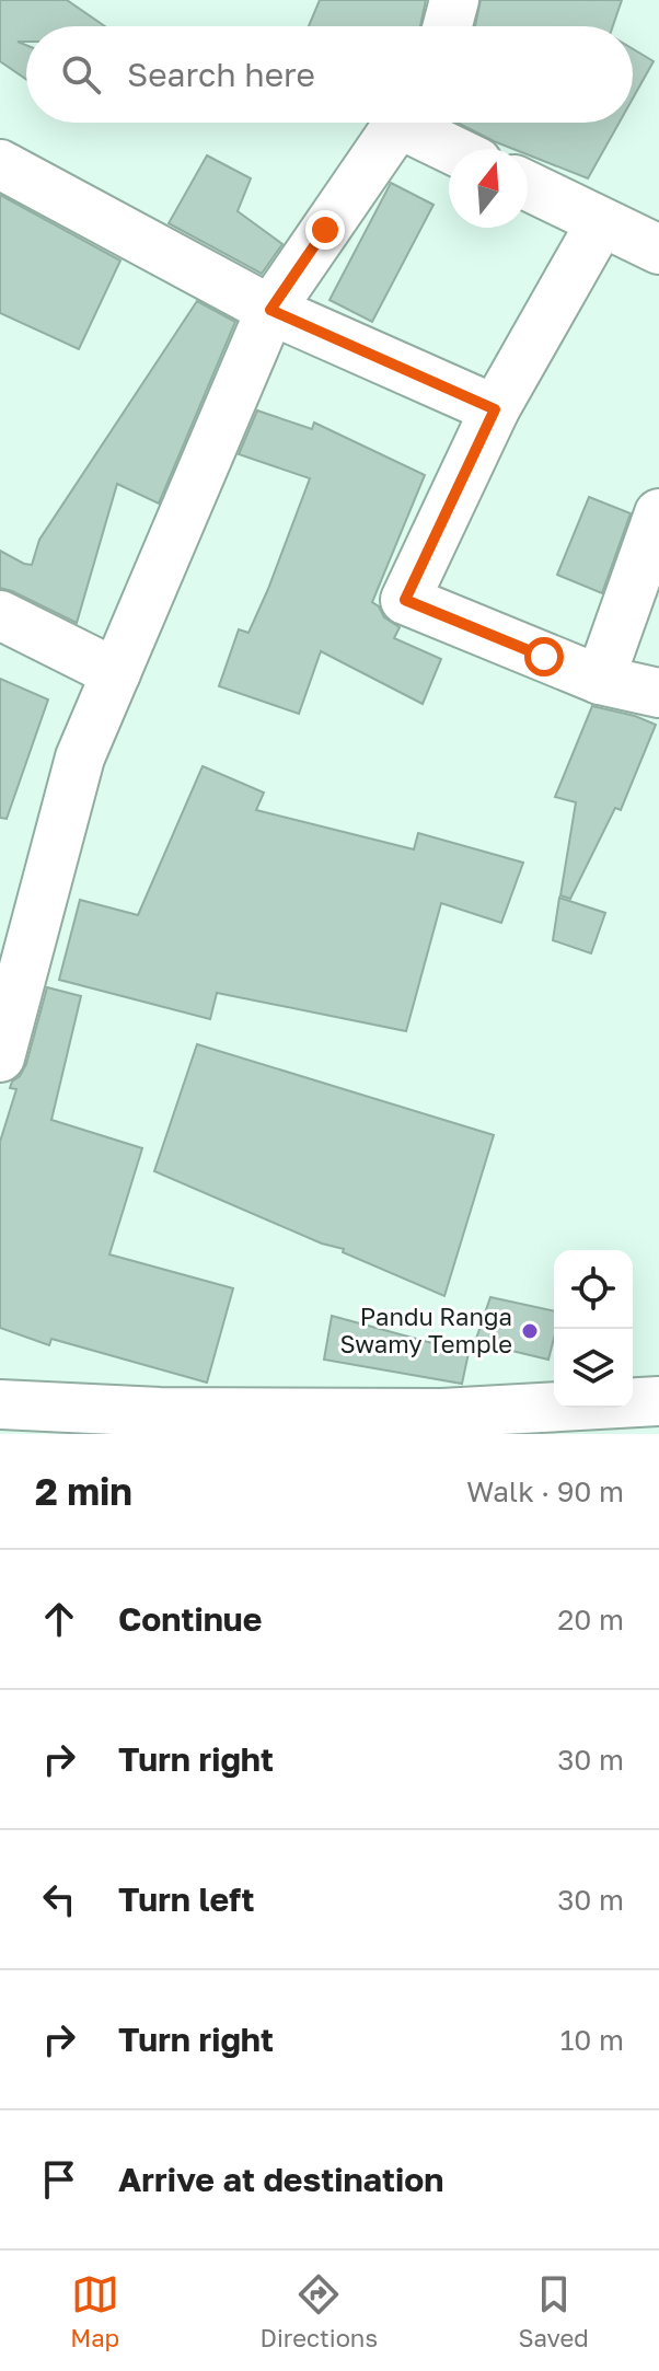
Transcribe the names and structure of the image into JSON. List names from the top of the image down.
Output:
{
  "places": ["Pandu Ranga Swamy Temple"],
  "north": "top",
  "page": {
    "search": "Search here",
    "heading": ["2 min", "Walk · 90 m"],
    "list": [
      ["Continue", "20 m"],
      ["Turn right", "30 m"],
      ["Turn left", "30 m"],
      ["Turn right", "10 m"],
      "Arrive at destination"
    ],
    "nav": ["Map", "Directions", "Saved"]
  }
}
